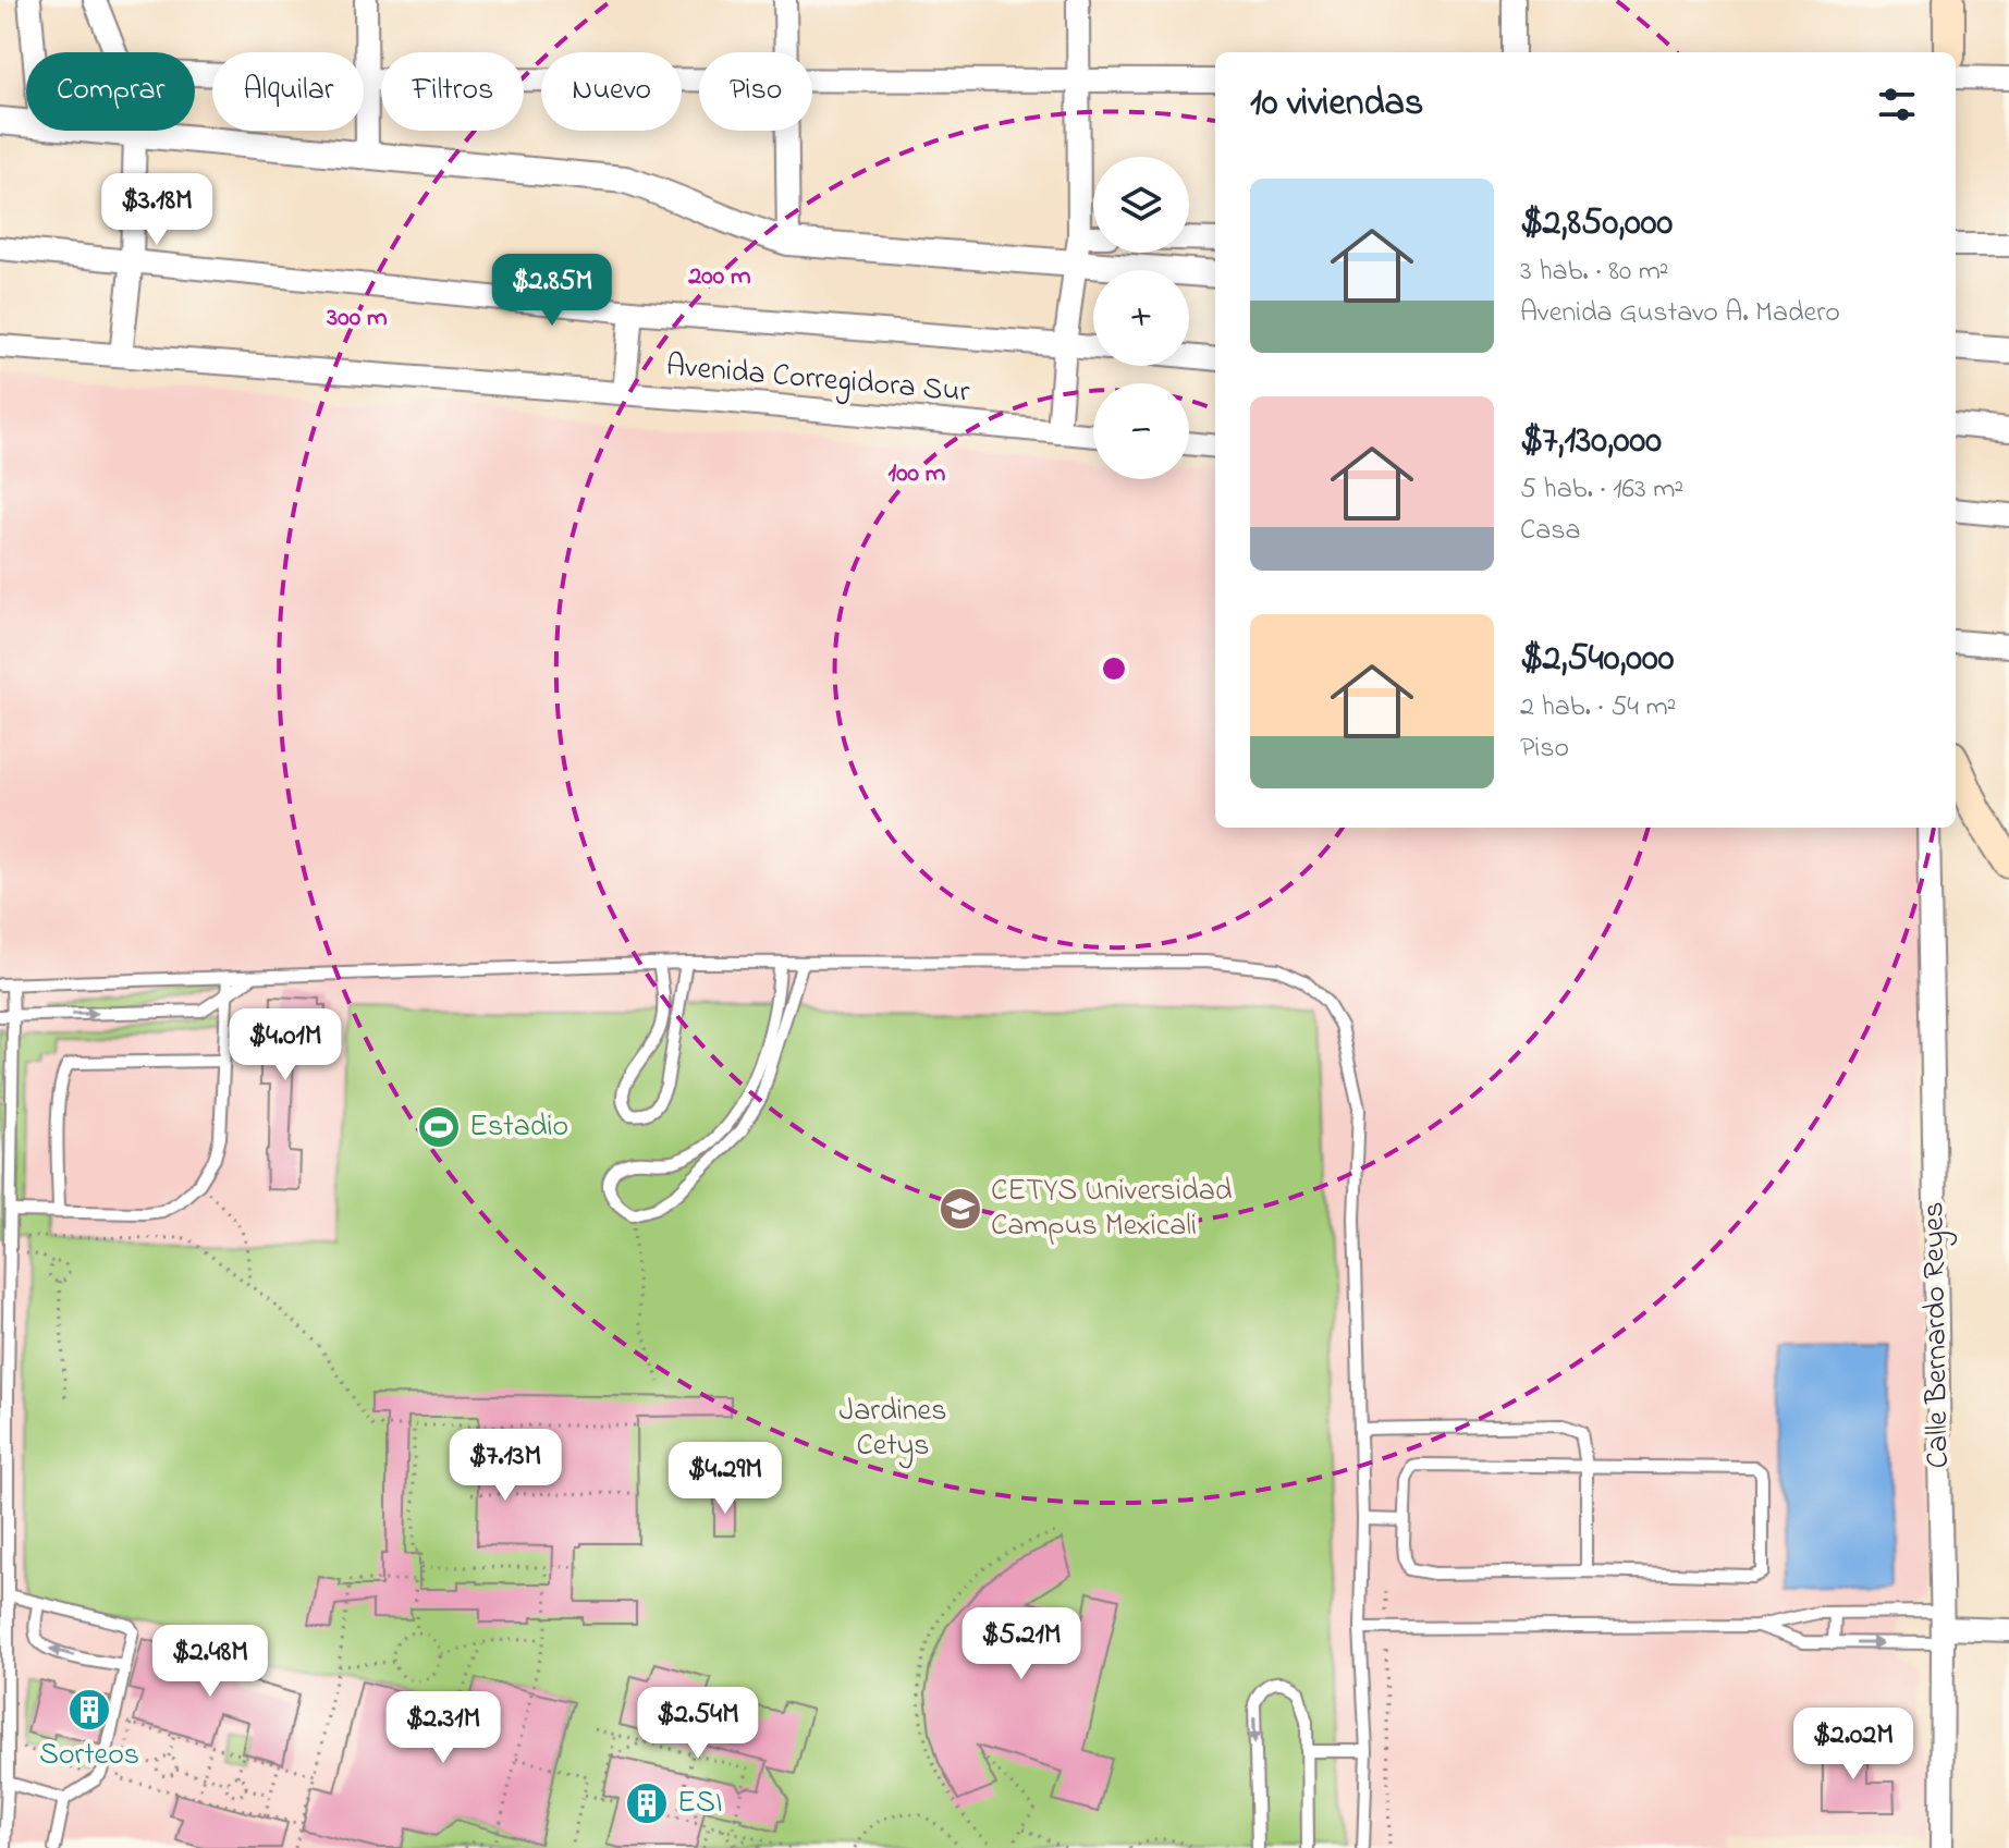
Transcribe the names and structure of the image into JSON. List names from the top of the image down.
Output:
{
  "streets": {
    "street": ["Avenida Corregidora Sur", "Calle Bernardo Reyes"]
  },
  "parks": ["Jardines Cetys"],
  "places": {
    "sports": ["Estadio"],
    "school or university": ["CETYS Universidad Campus Mexicali"],
    "building": ["Sorteos", "ESI"]
  },
  "page": {
    "chip": [
      "Comprar",
      "Alquilar",
      "Filtros",
      "Nuevo",
      "Piso"
    ],
    "heading": "10 viviendas",
    "map_buttons": ["+", "−"],
    "list": [
      {
        "name": "$2,850,000",
        "note": "3 hab. · 80 m² · Avenida Gustavo A. Madero"
      },
      {
        "name": "$7,130,000",
        "note": "5 hab. · 163 m² · Casa"
      },
      {
        "name": "$2,540,000",
        "note": "2 hab. · 54 m² · Piso"
      }
    ],
    "price": [
      "$3.18M",
      "$2.85M",
      "$4.01M",
      "$7.13M",
      "$4.29M",
      "$5.21M",
      "$2.48M",
      "$2.54M",
      "$2.31M",
      "$2.02M"
    ]
  },
  "rings": ["200 m", "300 m", "100 m"]
}
